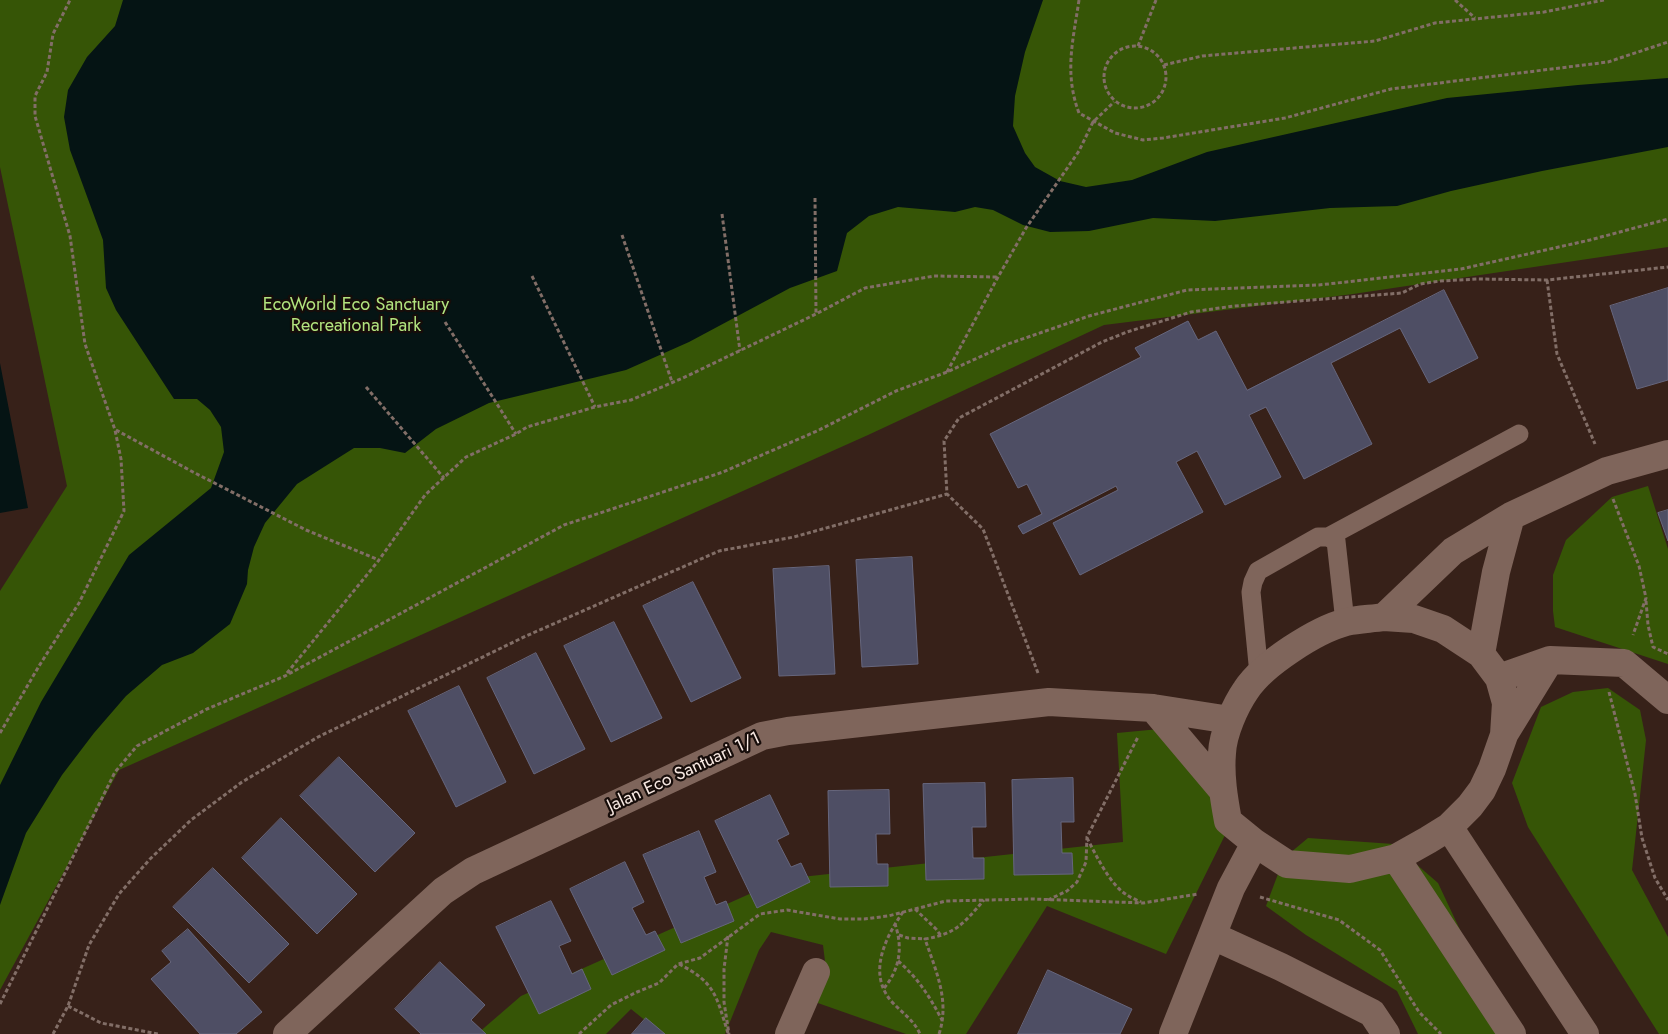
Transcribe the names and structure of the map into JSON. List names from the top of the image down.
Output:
{
  "streets": {
    "street": ["Jalan Eco Santuari 1/1"]
  },
  "parks": ["EcoWorld Eco Sanctuary Recreational Park"]
}
